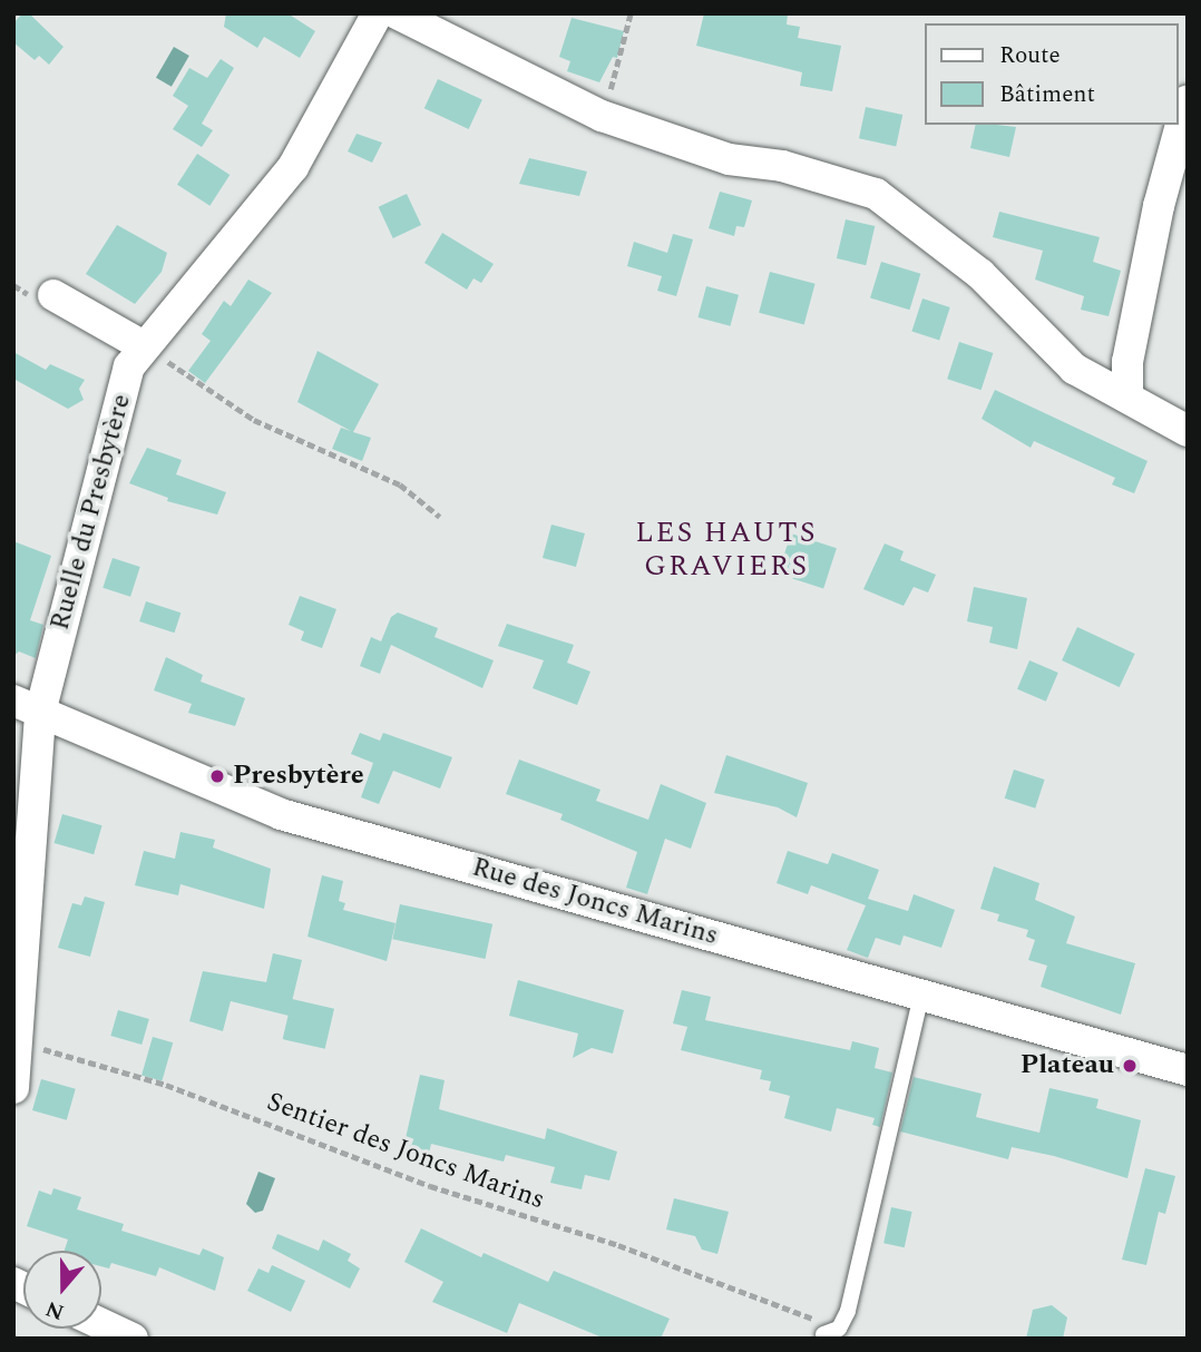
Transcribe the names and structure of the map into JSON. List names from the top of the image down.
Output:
{
  "streets": {
    "street": ["Ruelle du Presbytère", "Rue des Joncs Marins"],
    "path": ["Sentier des Joncs Marins"]
  },
  "crossings": [
    ["Ruelle du Presbytère", "Rue des Joncs Marins"],
    ["Ruelle du Presbytère", "Sentier des Joncs Marins"]
  ],
  "districts": ["LES HAUTS GRAVIERS"],
  "places": ["Presbytère", "Plateau"],
  "legend": ["Route", "Bâtiment"],
  "north": "bottom"
}
